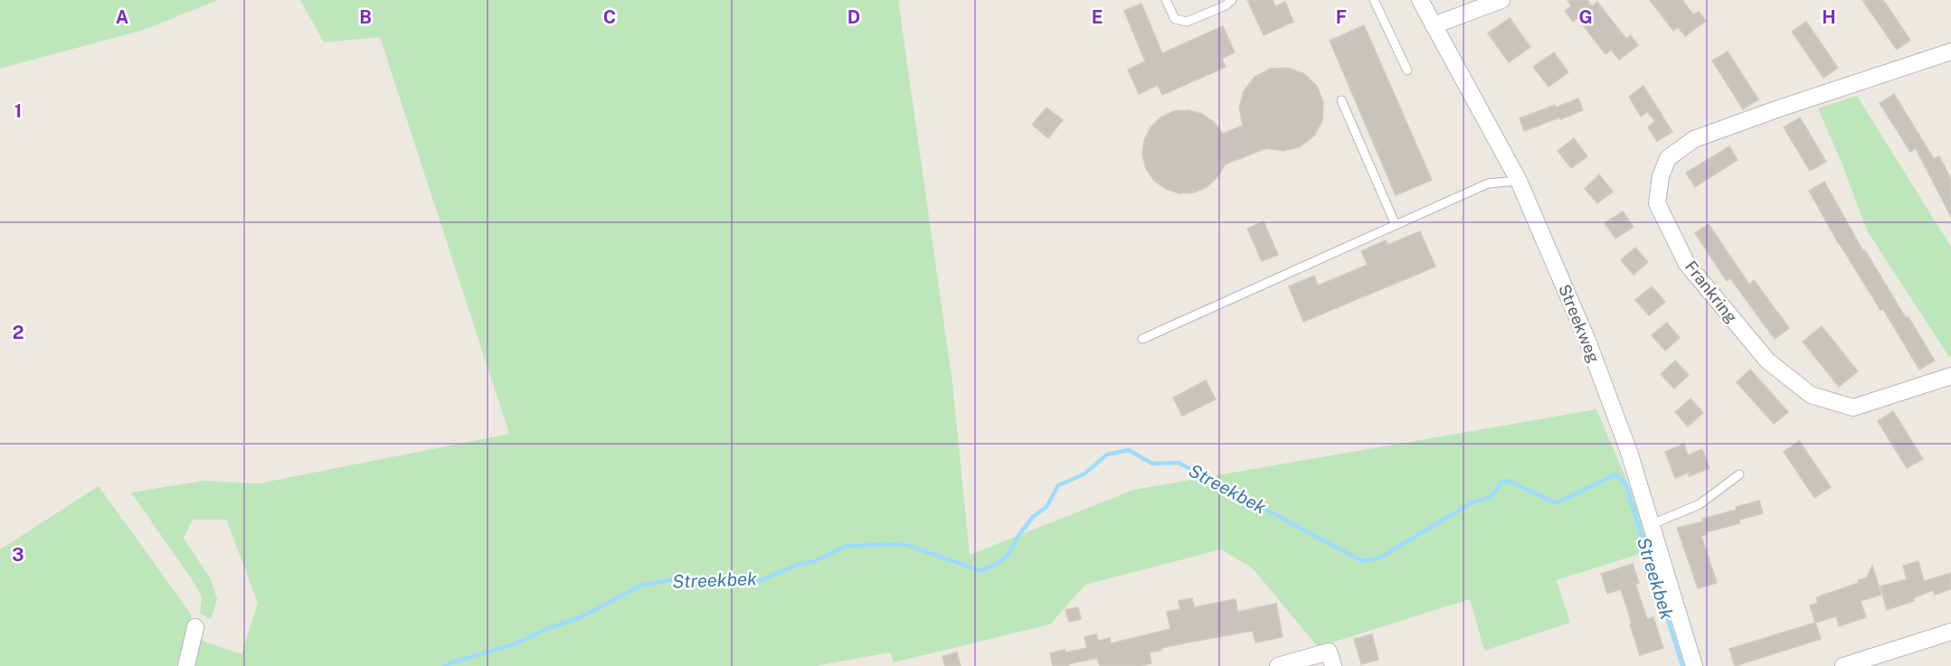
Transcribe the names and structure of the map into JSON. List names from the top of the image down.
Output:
{
  "streets": {
    "street": ["Frankring", "Streekweg"]
  },
  "water": ["Streekbek"],
  "grid": {
    "columns": [
      "A",
      "B",
      "C",
      "D",
      "E",
      "F",
      "G",
      "H"
    ],
    "rows": ["1", "2", "3"]
  }
}
